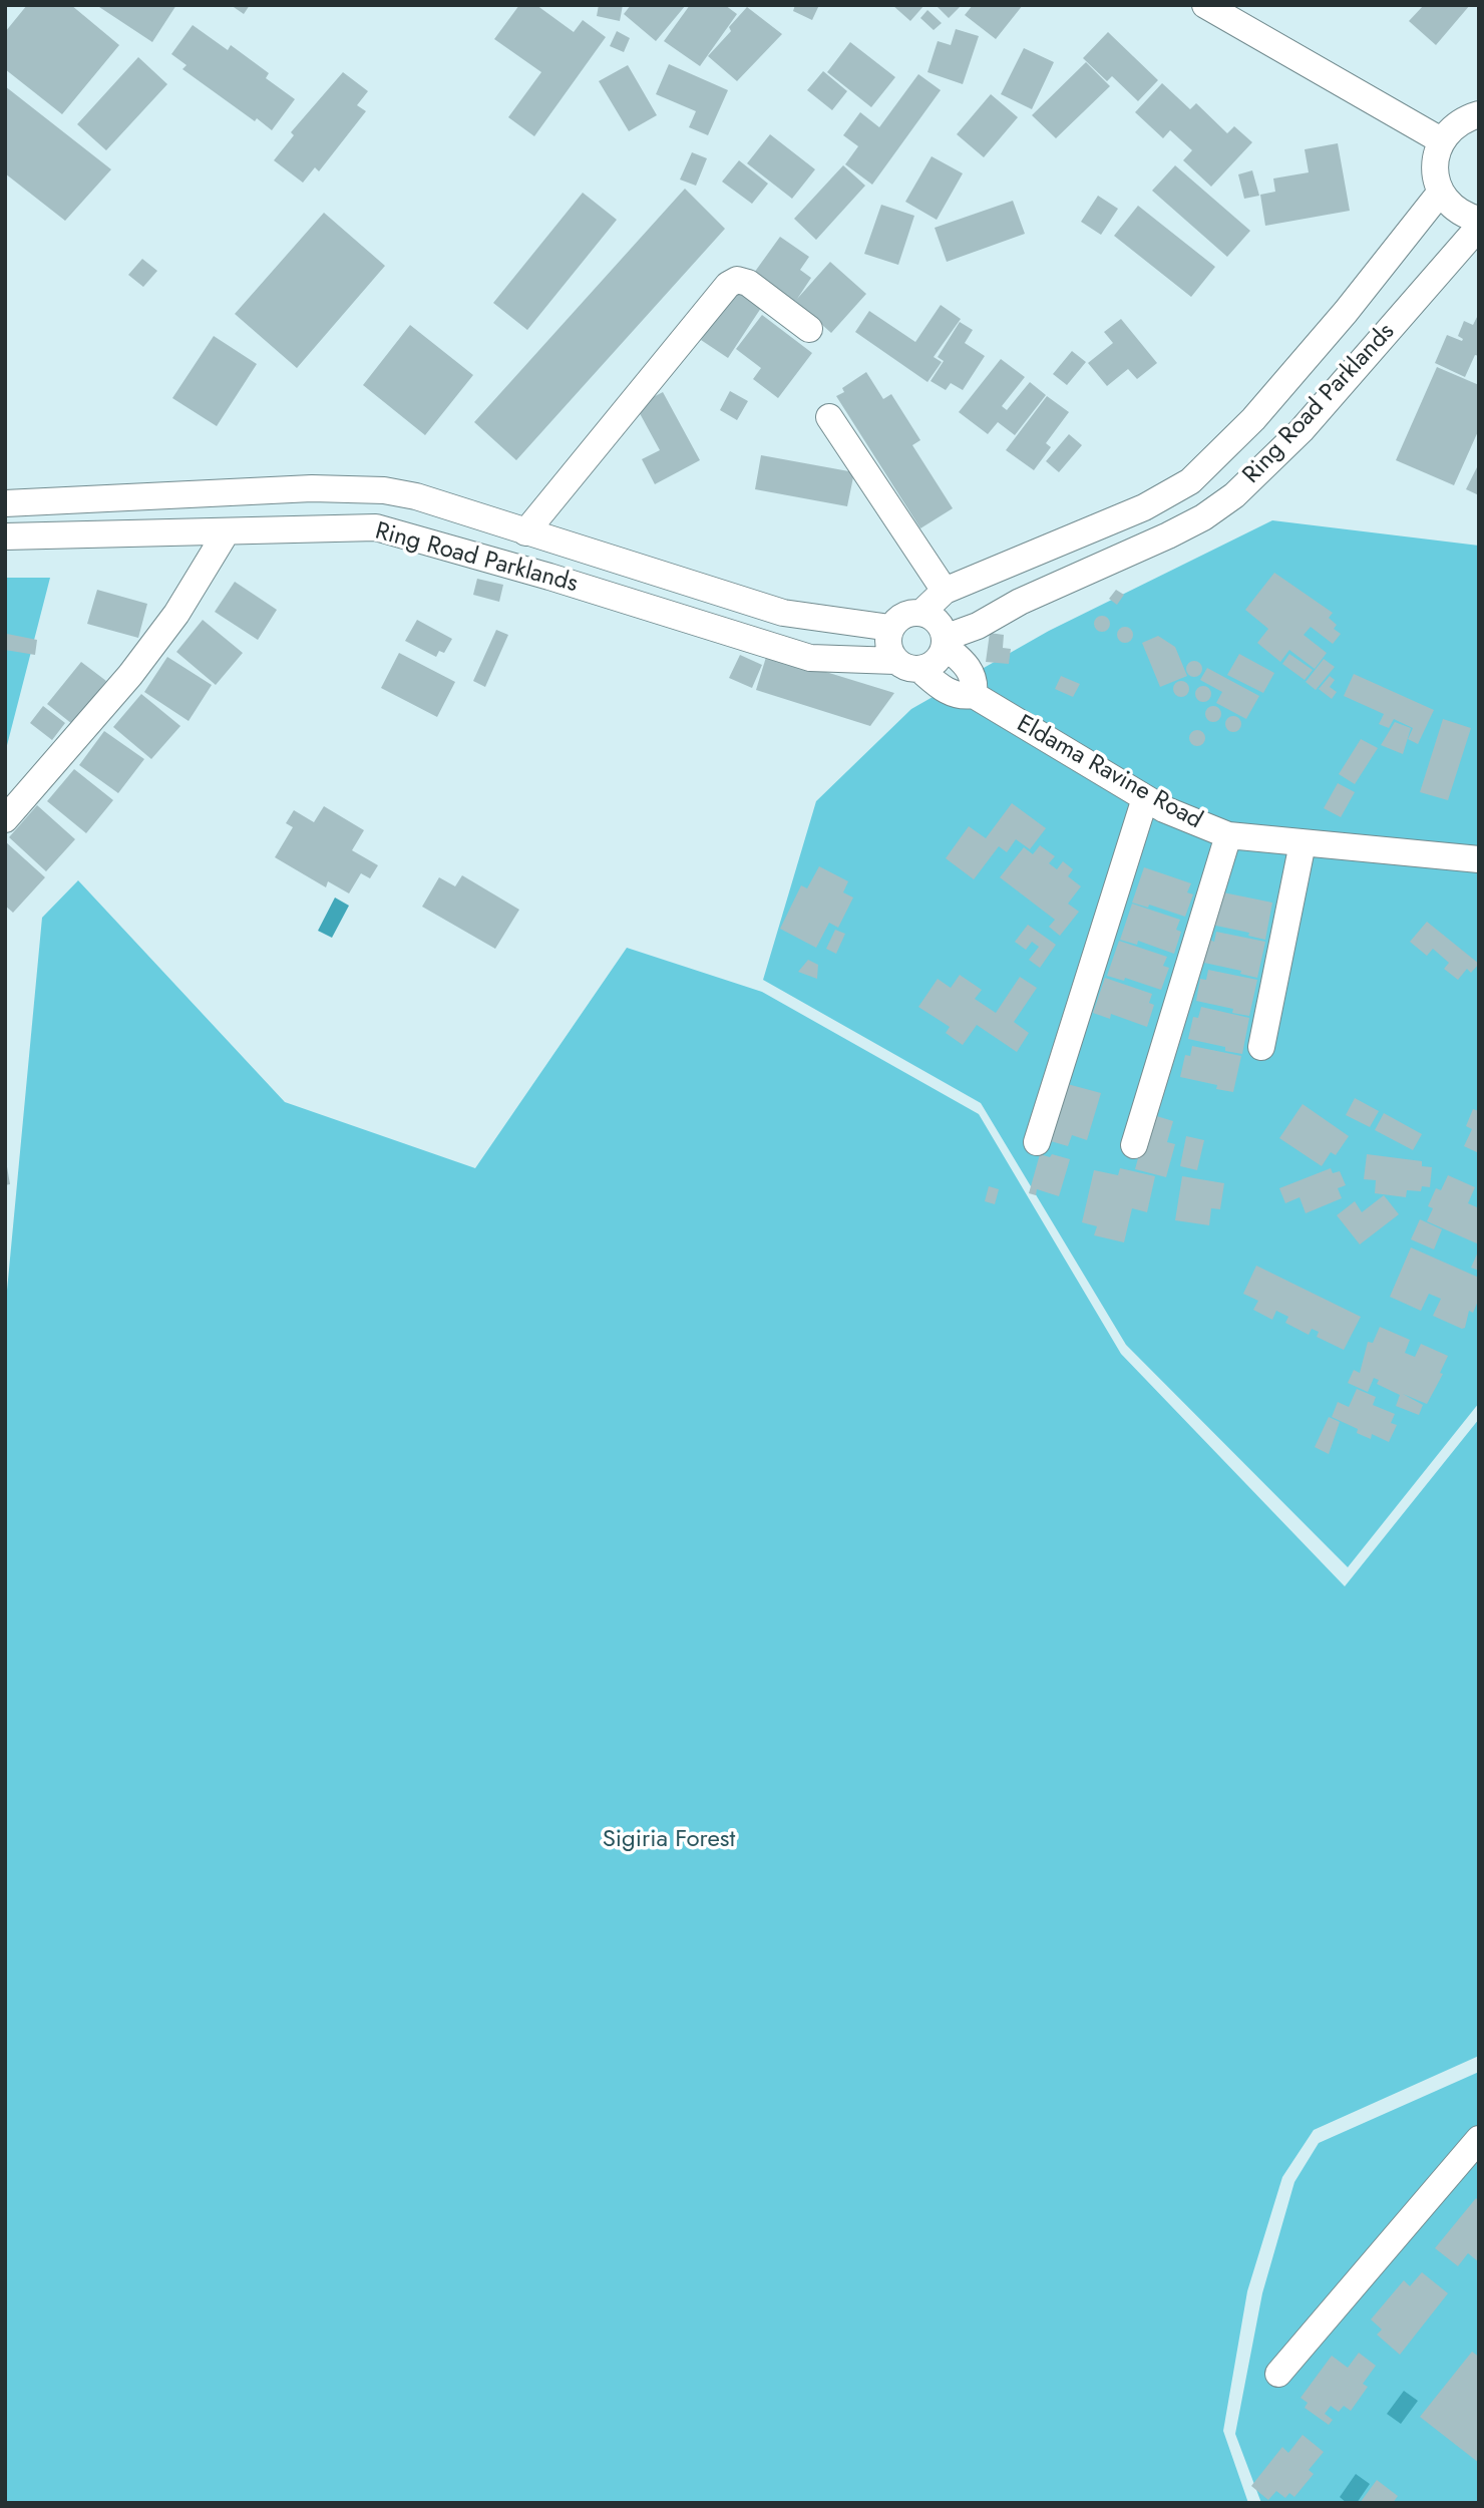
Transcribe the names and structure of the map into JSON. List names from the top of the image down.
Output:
{
  "streets": {
    "street": ["Ring Road Parklands", "Eldama Ravine Road"]
  },
  "crossings": [
    ["Ring Road Parklands", "Eldama Ravine Road"]
  ],
  "parks": ["Sigiria Forest"]
}
